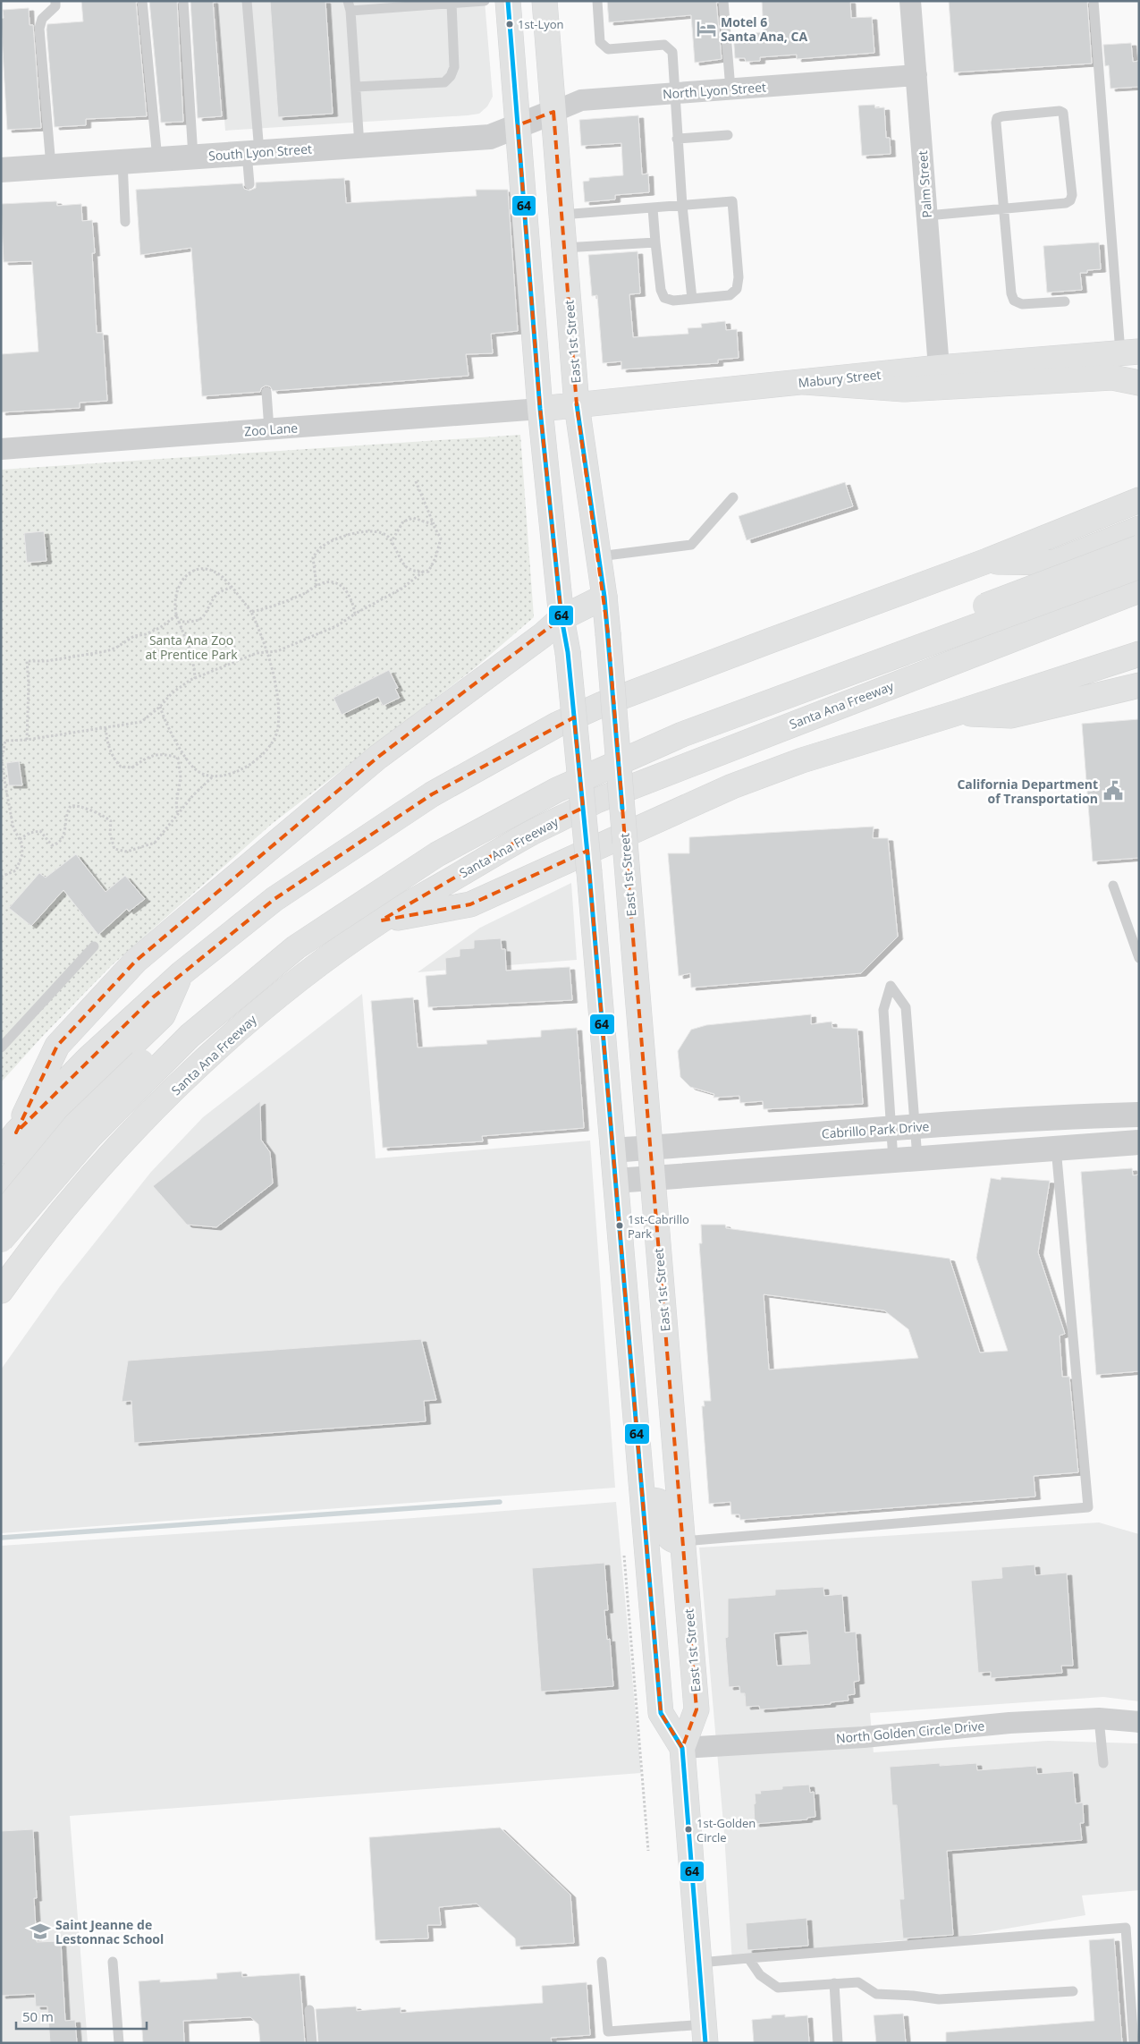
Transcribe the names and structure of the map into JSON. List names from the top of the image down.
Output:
{
  "streets": {
    "main road": ["East 1st Street", "Mabury Street", "Santa Ana Freeway"],
    "street": [
      "North Lyon Street",
      "South Lyon Street",
      "Palm Street",
      "Zoo Lane",
      "Cabrillo Park Drive",
      "North Golden Circle Drive"
    ]
  },
  "crossings": [
    ["North Lyon Street", "South Lyon Street"],
    ["North Lyon Street", "Palm Street"],
    ["North Lyon Street", "East 1st Street"],
    ["South Lyon Street", "East 1st Street"],
    ["Palm Street", "Mabury Street"],
    ["East 1st Street", "Mabury Street"],
    ["East 1st Street", "Zoo Lane"],
    ["East 1st Street", "Cabrillo Park Drive"],
    ["East 1st Street", "North Golden Circle Drive"],
    ["Mabury Street", "Zoo Lane"]
  ],
  "parks": ["Santa Ana Zoo at Prentice Park"],
  "places": {
    "other": ["1st-Lyon", "1st-Cabrillo Park", "1st-Golden Circle"],
    "hotel": ["Motel 6 Santa Ana, CA"],
    "public building": ["California Department of Transportation"],
    "school or university": ["Saint Jeanne de Lestonnac School"]
  },
  "lines": ["transit line 64"],
  "scale_bar": "50 m"
}
